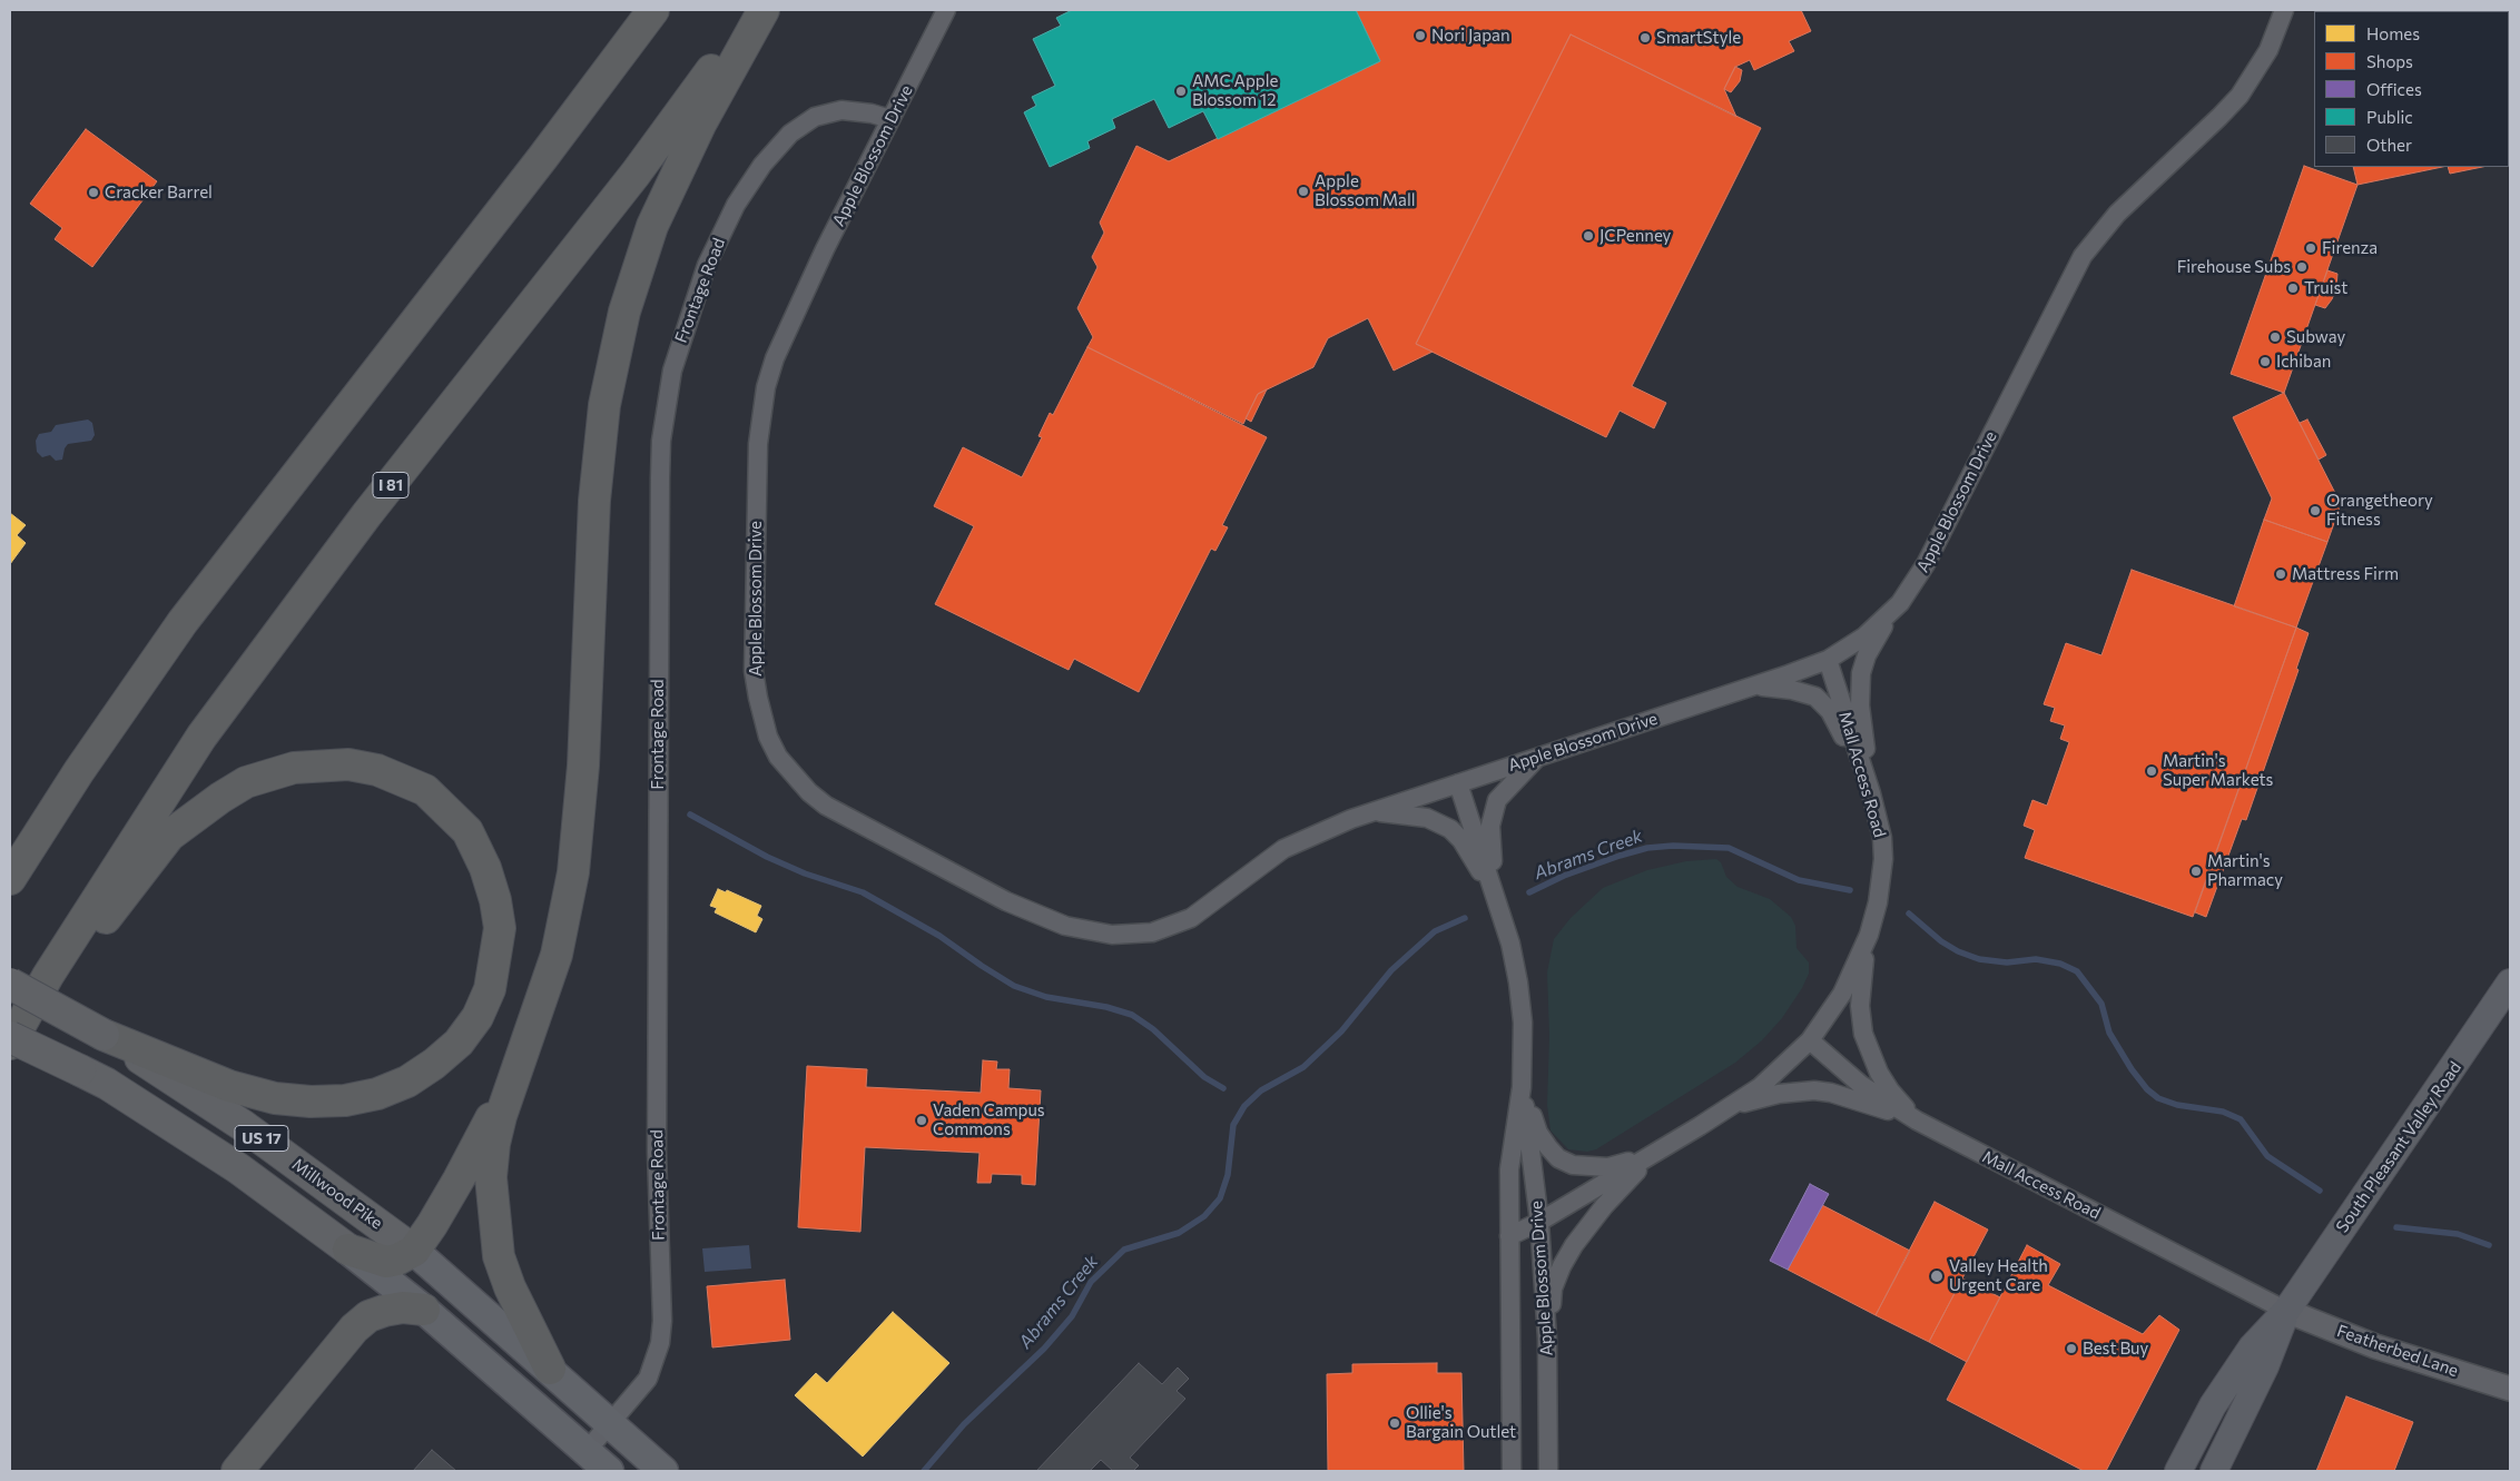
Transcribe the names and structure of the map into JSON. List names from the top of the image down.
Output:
{
  "streets": {
    "highway": ["I 81", "US 17", "Millwood Pike"],
    "main road": ["South Pleasant Valley Road"],
    "street": [
      "Apple Blossom Drive",
      "Frontage Road",
      "Mall Access Road",
      "Featherbed Lane"
    ]
  },
  "crossings": [
    ["Apple Blossom Drive", "Frontage Road"],
    ["Apple Blossom Drive", "Mall Access Road"],
    ["Frontage Road", "US 17"],
    ["Frontage Road", "Millwood Pike"],
    ["Mall Access Road", "South Pleasant Valley Road"],
    ["Mall Access Road", "Featherbed Lane"],
    ["US 17", "Millwood Pike"],
    ["South Pleasant Valley Road", "Featherbed Lane"]
  ],
  "water": ["Abrams Creek"],
  "places": [
    "Nori Japan",
    "SmartStyle",
    "AMC Apple Blossom 12",
    "Apple Blossom Mall",
    "Cracker Barrel",
    "JCPenney",
    "Firenza",
    "Firehouse Subs",
    "Truist",
    "Subway",
    "Ichiban",
    "Orangetheory Fitness",
    "Mattress Firm",
    "Martin's Super Markets",
    "Martin's Pharmacy",
    "Vaden Campus Commons",
    "Valley Health Urgent Care",
    "Best Buy",
    "Ollie's Bargain Outlet"
  ],
  "legend": [
    "Homes",
    "Shops",
    "Offices",
    "Public",
    "Other"
  ]
}
